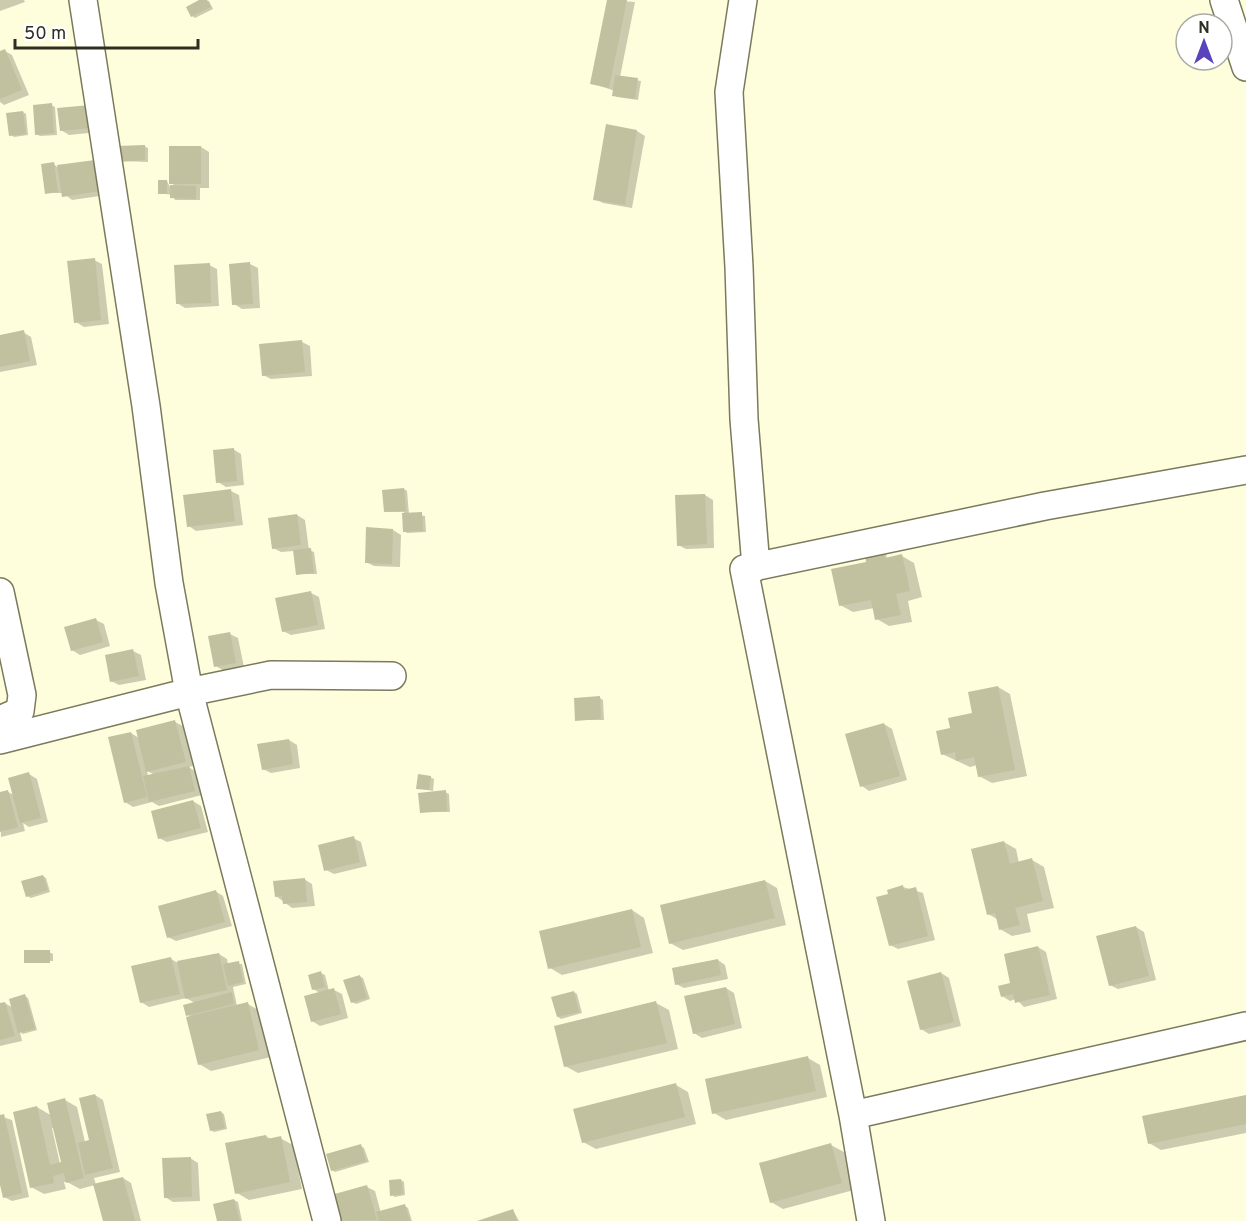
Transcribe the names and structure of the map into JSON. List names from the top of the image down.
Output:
{
  "scale_bar": "50 m",
  "north": "top"
}
